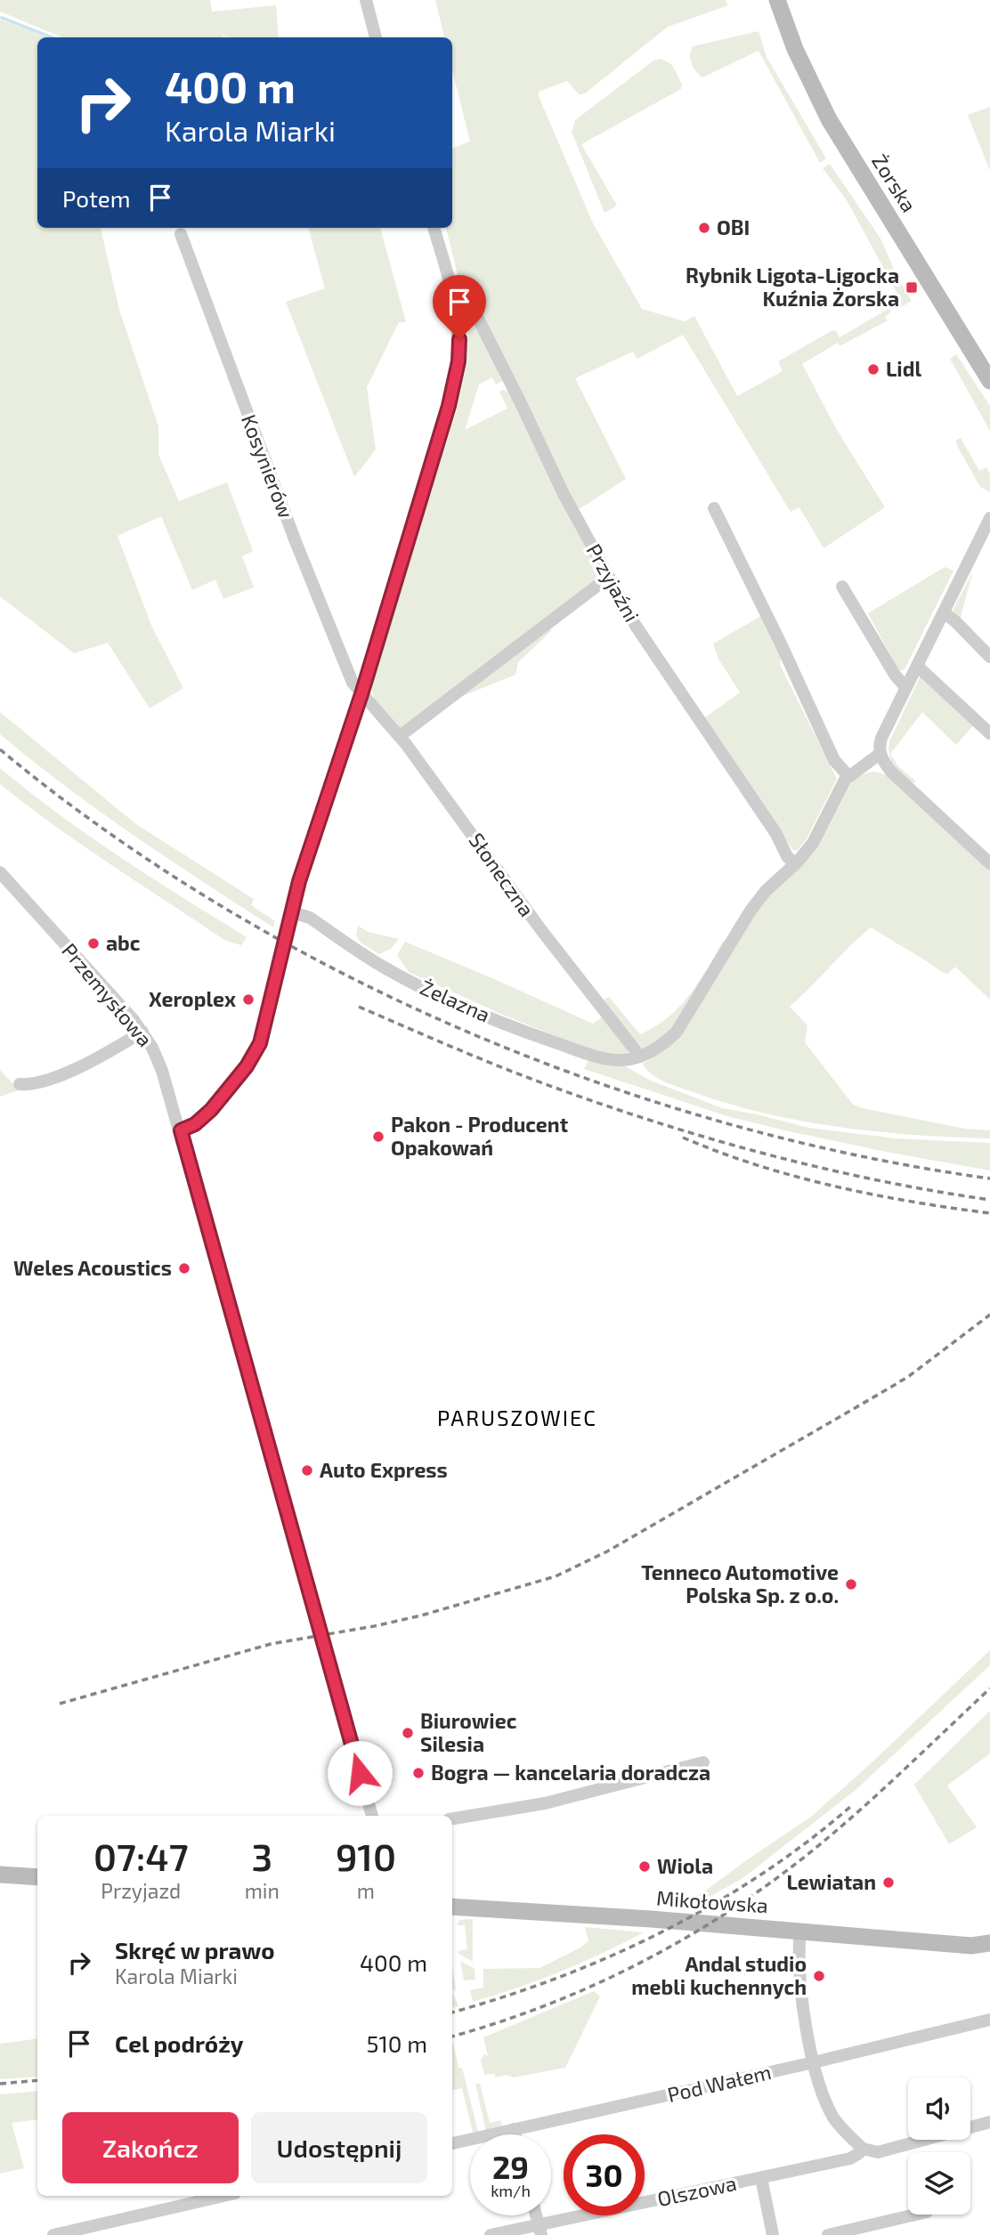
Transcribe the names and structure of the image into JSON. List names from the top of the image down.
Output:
{
  "streets": {
    "main road": ["Żorska", "Mikołowska"],
    "street": [
      "Kosynierów",
      "Przyjaźni",
      "Słoneczna",
      "Przemysłowa",
      "Żelazna",
      "Pod Wałem",
      "Olszowa"
    ]
  },
  "crossings": [
    ["Kosynierów", "Słoneczna"],
    ["Słoneczna", "Żelazna"]
  ],
  "districts": ["PARUSZOWIEC"],
  "places": {
    "other": [
      "OBI",
      "Lidl",
      "abc",
      "Xeroplex",
      "Pakon - Producent Opakowań",
      "Weles Acoustics",
      "Auto Express",
      "Tenneco Automotive Polska Sp. z o.o.",
      "Biurowiec Silesia",
      "Bogra — kancelaria doradcza",
      "Wiola",
      "Lewiatan",
      "Andal studio mebli kuchennych"
    ],
    "transit": ["Rybnik Ligota-Ligocka Kuźnia Żorska"]
  },
  "page": {
    "turn": ["400 m", "Karola Miarki"],
    "then": "Potem",
    "eta": [
      "07:47",
      "Przyjazd",
      "3",
      "min",
      "910",
      "m"
    ],
    "list": [
      {
        "name": "Skręć w prawo",
        "note": "Karola Miarki",
        "value": "400 m"
      },
      {
        "name": "Cel podróży",
        "value": "510 m"
      }
    ],
    "buttons": ["Zakończ", "Udostępnij"],
    "speed": "29 km/h",
    "limit": "30"
  }
}
